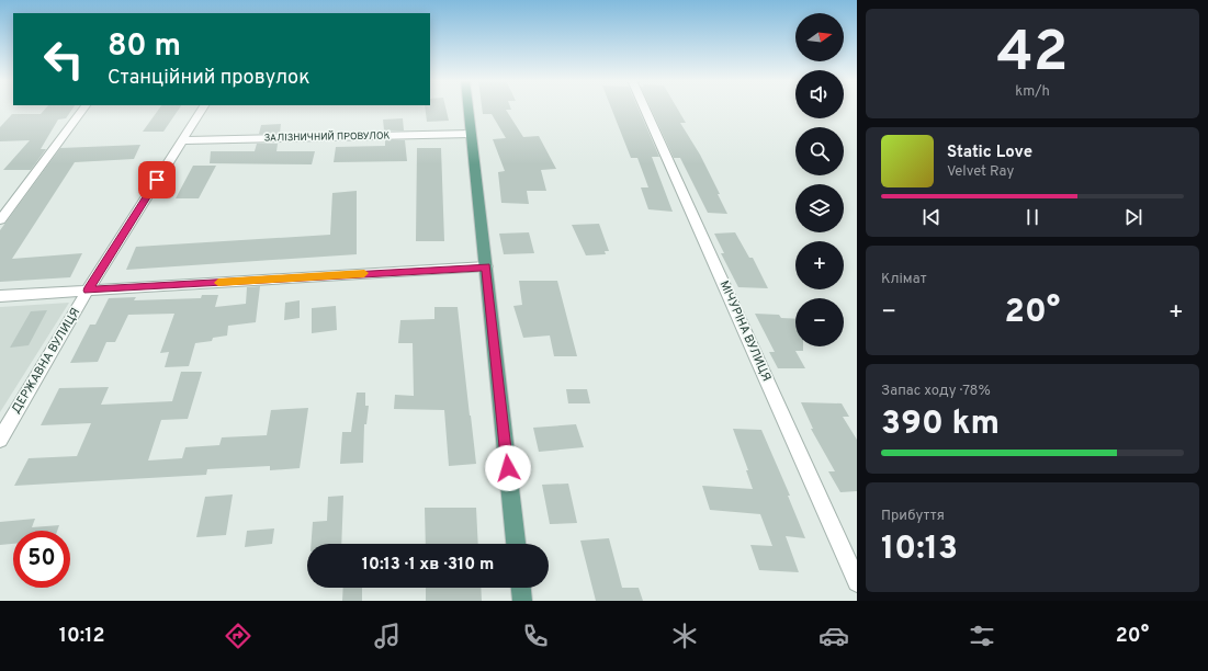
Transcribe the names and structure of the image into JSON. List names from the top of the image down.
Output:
{
  "streets": {
    "street": ["ЗАЛІЗНИЧНИЙ ПРОВУЛОК", "МІЧУРІНА ВУЛИЦЯ", "ДЕРЖАВНА ВУЛИЦЯ"]
  },
  "crossings": [
    ["ЗАЛІЗНИЧНИЙ ПРОВУЛОК", "ДЕРЖАВНА ВУЛИЦЯ"]
  ],
  "north": "right",
  "page": {
    "tile": [
      ["42", "km/h"],
      "Клімат",
      ["Запас ходу · 78%", "390 km"],
      ["Прибуття", "10:13"]
    ],
    "map_buttons": ["+", "−"],
    "turn": ["80 m", "Станційний провулок"],
    "song": ["Static Love", "Velvet Ray"],
    "heat": ["−", "20°", "+"],
    "limit": "50",
    "trip": "10:13 · 1 хв · 310 m",
    "tabs": ["10:12", "20°"]
  }
}
